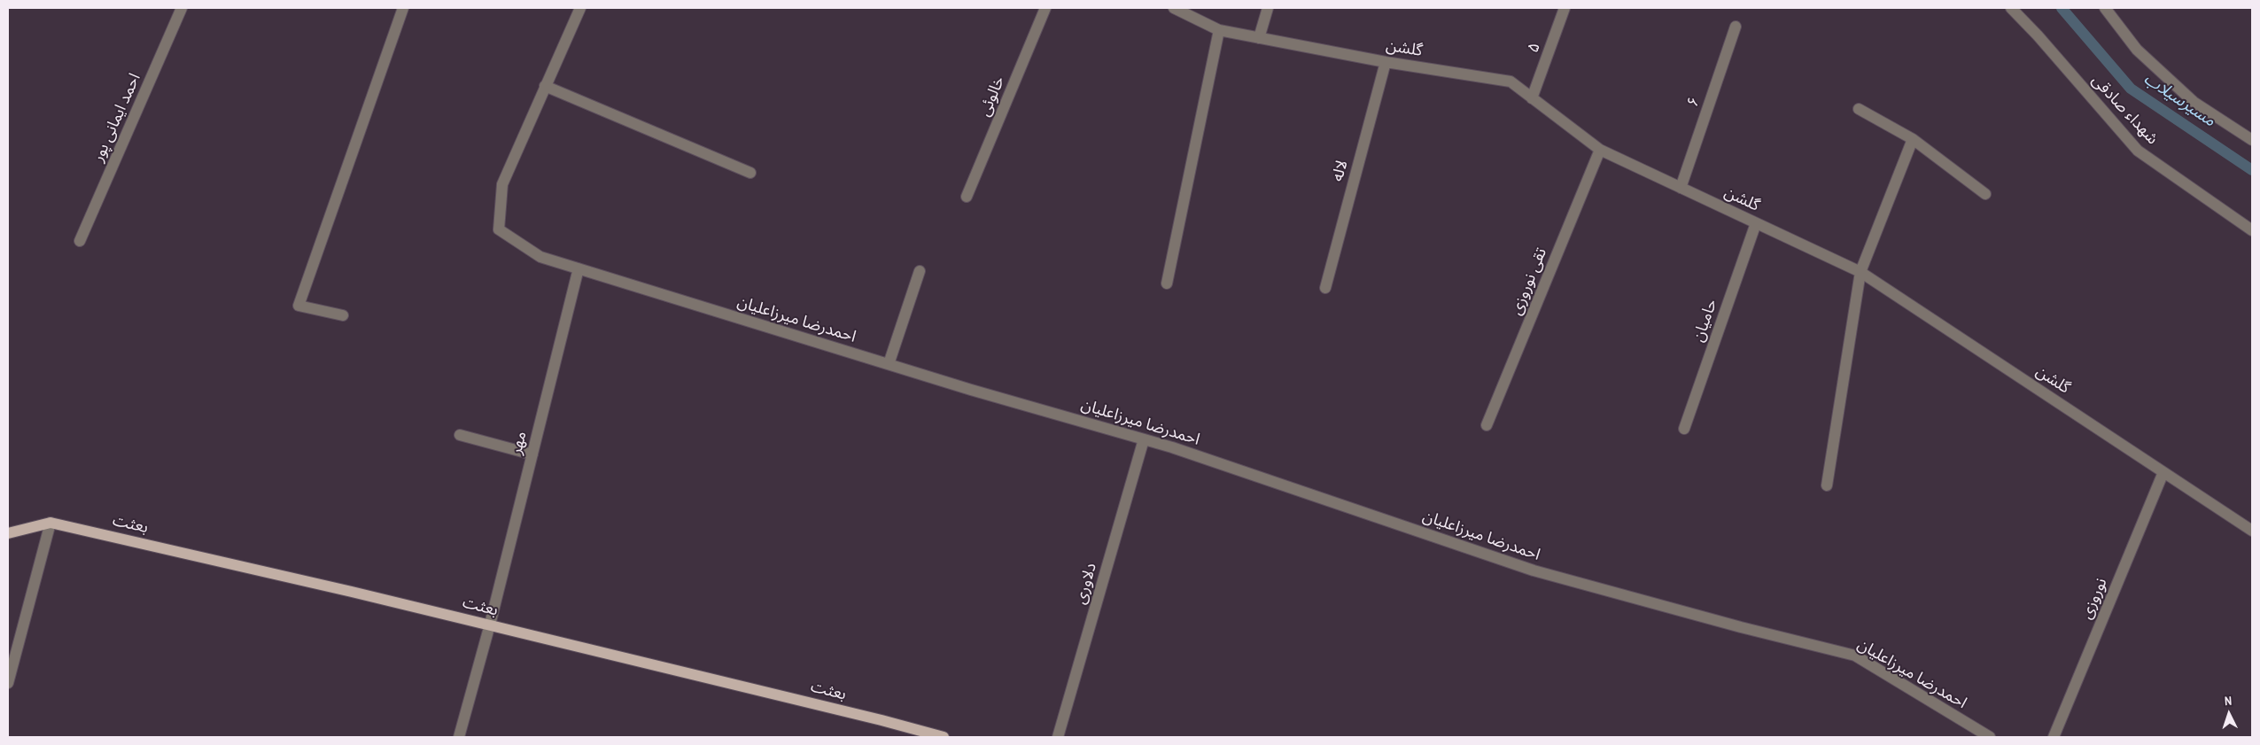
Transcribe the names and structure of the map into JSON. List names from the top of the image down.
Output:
{
  "streets": {
    "main road": ["بعثت"],
    "street": [
      "۵",
      "گلشن",
      "خالوئی",
      "۶",
      "شهداء صادقی",
      "احمد ایمانی پور",
      "لاله",
      "تقی نوروزی",
      "احمدرضا میرزاعلیان",
      "حامیان",
      "مهر",
      "دلاوری",
      "نوروزی"
    ]
  },
  "crossings": [
    ["۵", "گلشن"],
    ["گلشن", "۶"],
    ["گلشن", "لاله"],
    ["گلشن", "تقی نوروزی"],
    ["گلشن", "حامیان"],
    ["گلشن", "نوروزی"],
    ["احمدرضا میرزاعلیان", "مهر"],
    ["احمدرضا میرزاعلیان", "دلاوری"],
    ["مهر", "بعثت"]
  ],
  "water": ["مسیرسیلاب"],
  "north": "top"
}
